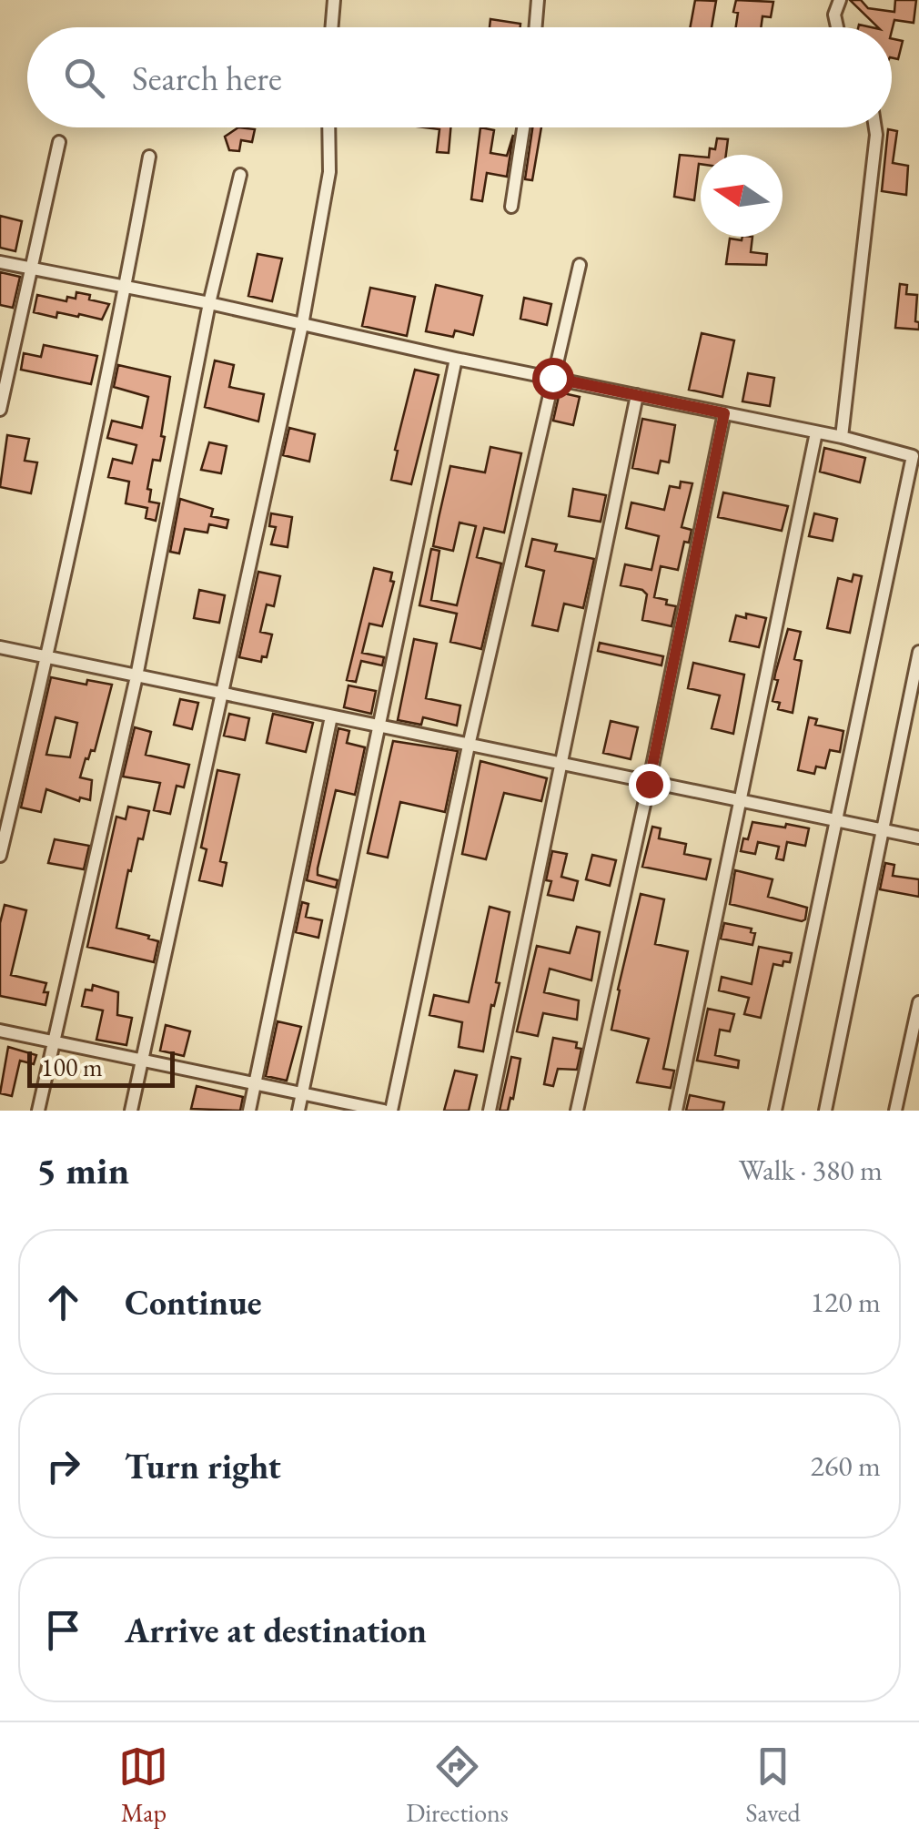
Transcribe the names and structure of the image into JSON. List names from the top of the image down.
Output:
{
  "scale_bar": "100 m",
  "north": "left",
  "page": {
    "search": "Search here",
    "scale": "100 m",
    "heading": ["5 min", "Walk · 380 m"],
    "list": [
      ["Continue", "120 m"],
      ["Turn right", "260 m"],
      "Arrive at destination"
    ],
    "nav": ["Map", "Directions", "Saved"]
  }
}
